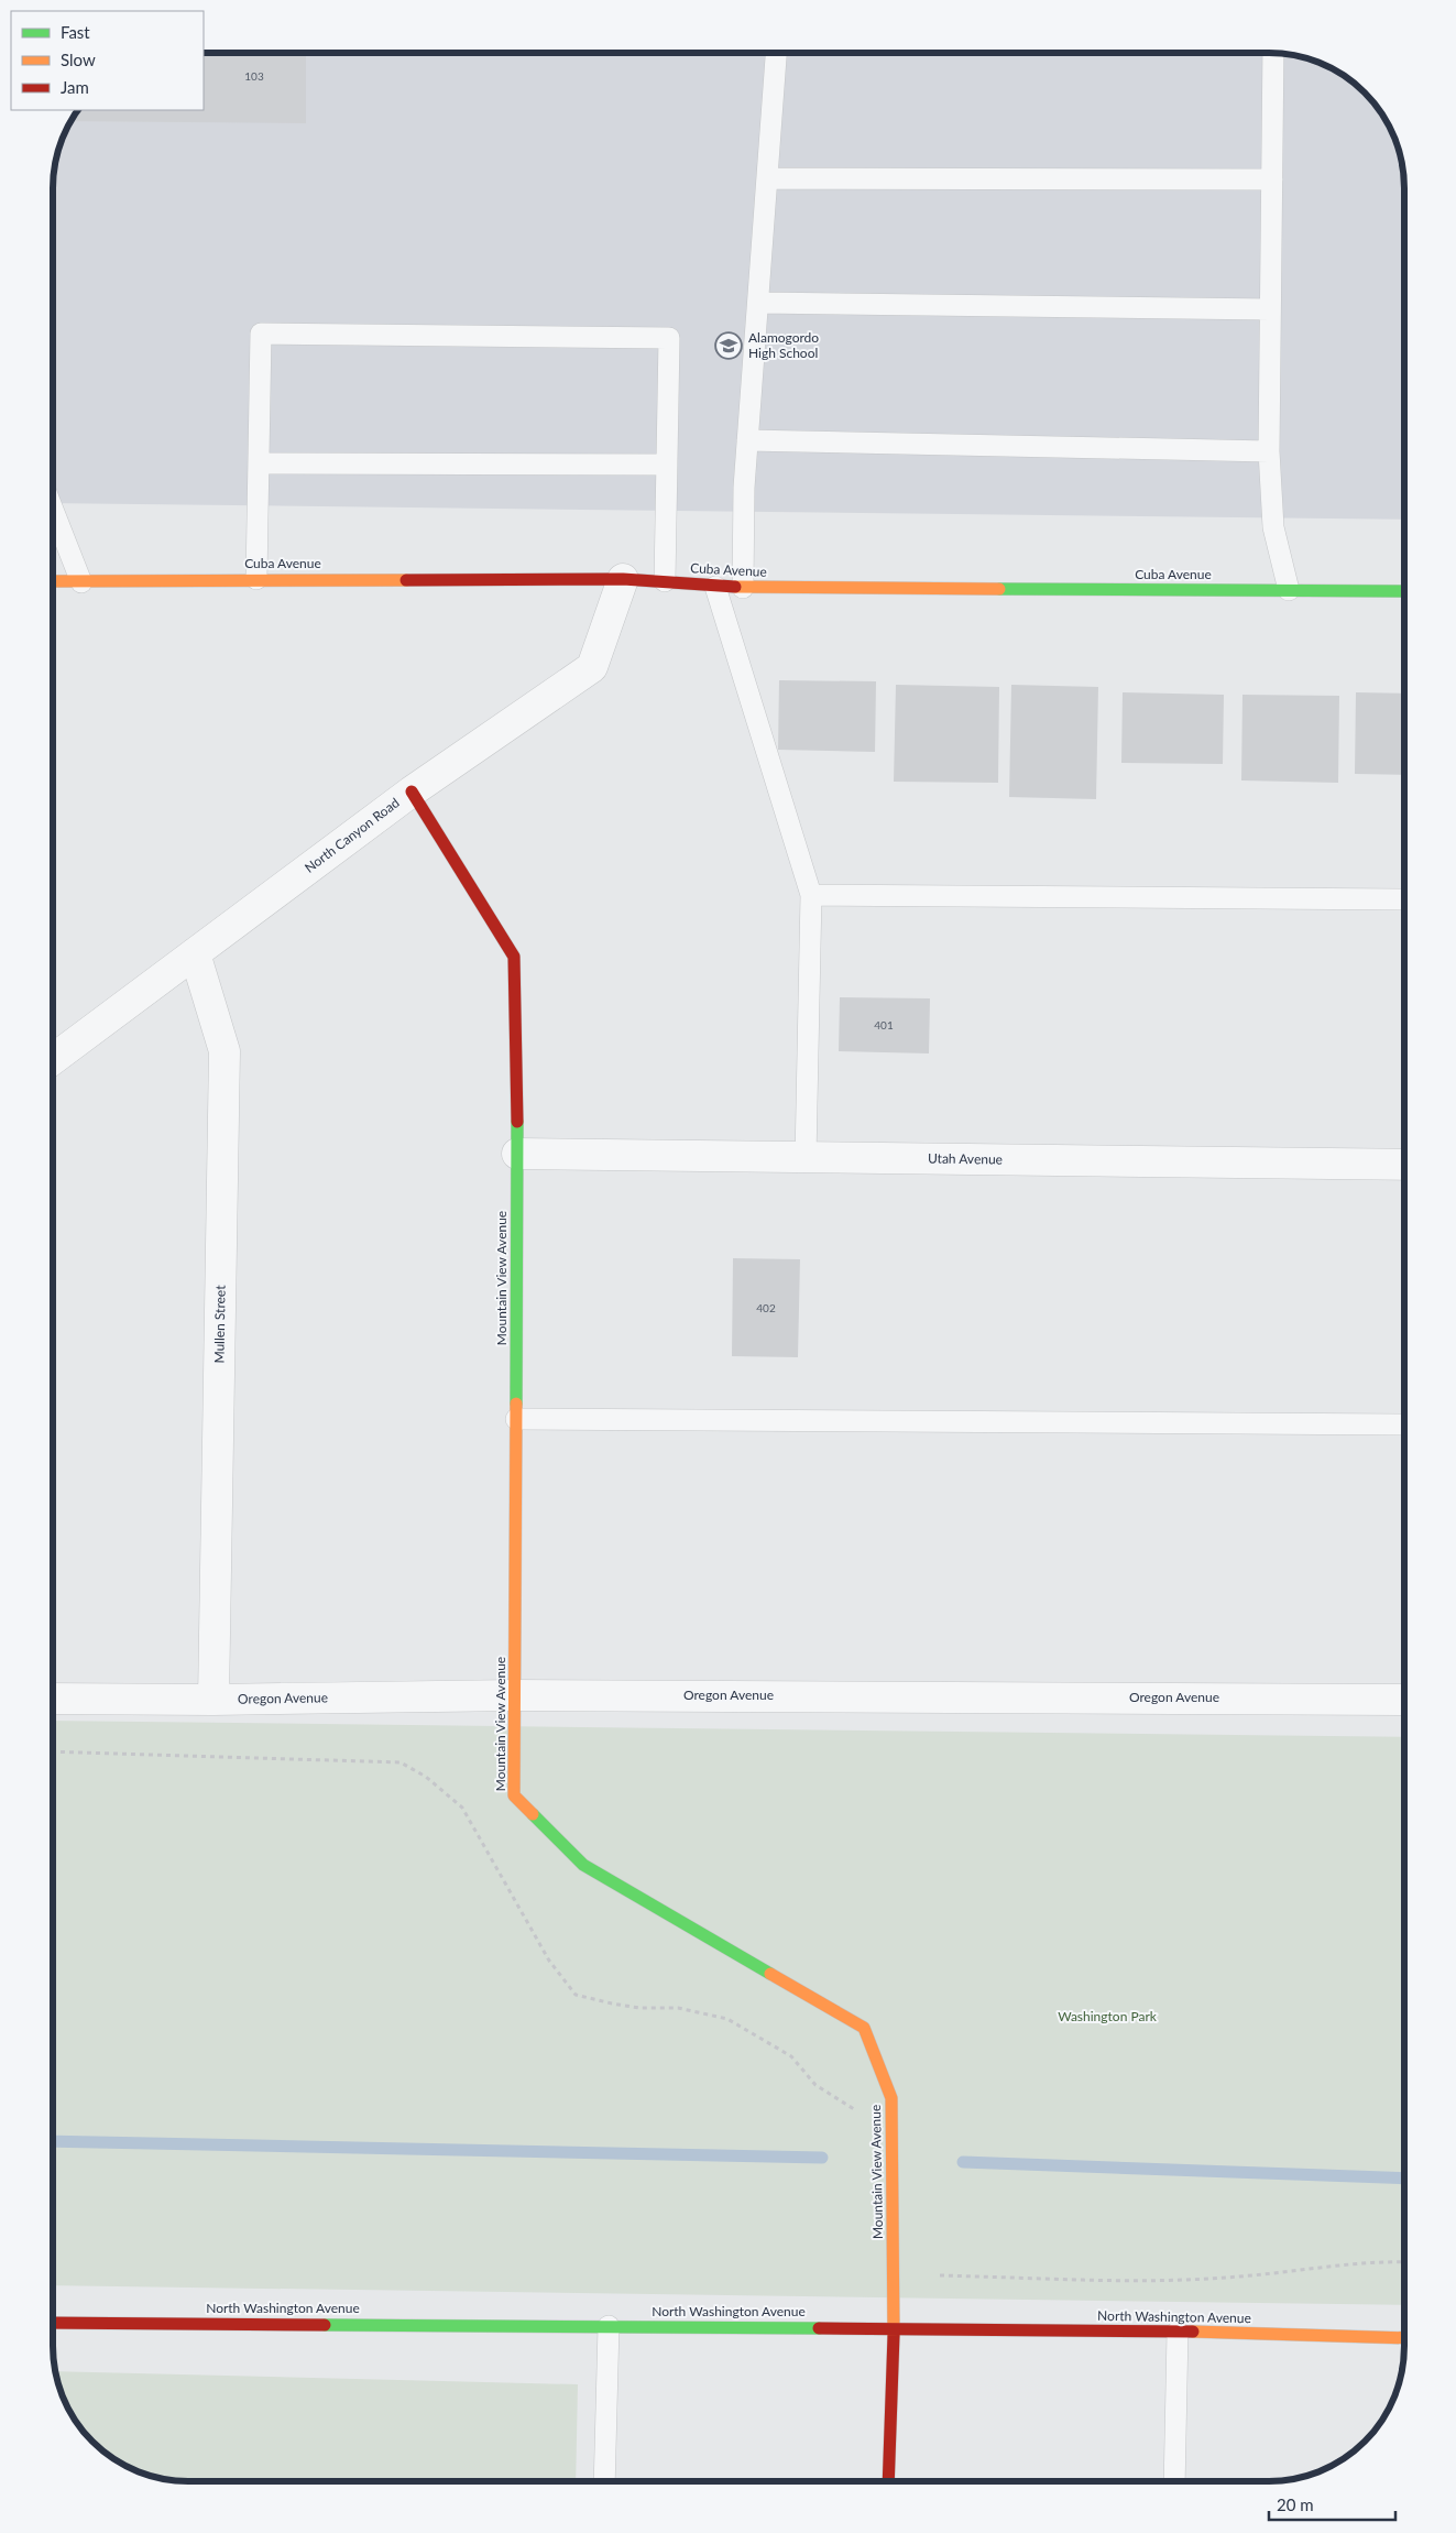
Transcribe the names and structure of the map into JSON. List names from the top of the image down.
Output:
{
  "streets": {
    "street": [
      "Cuba Avenue",
      "North Canyon Road",
      "Utah Avenue",
      "Mountain View Avenue",
      "Mullen Street",
      "Oregon Avenue",
      "North Washington Avenue"
    ]
  },
  "crossings": [
    ["Cuba Avenue", "North Canyon Road"],
    ["North Canyon Road", "Mountain View Avenue"],
    ["North Canyon Road", "Mullen Street"],
    ["Utah Avenue", "Mountain View Avenue"],
    ["Mountain View Avenue", "Oregon Avenue"],
    ["Mountain View Avenue", "North Washington Avenue"],
    ["Mullen Street", "Oregon Avenue"]
  ],
  "parks": ["Washington Park"],
  "places": {
    "school or university": ["Alamogordo High School"]
  },
  "house_numbers": ["103", "401", "402"],
  "legend": ["Fast", "Slow", "Jam"],
  "scale_bar": "20 m"
}
